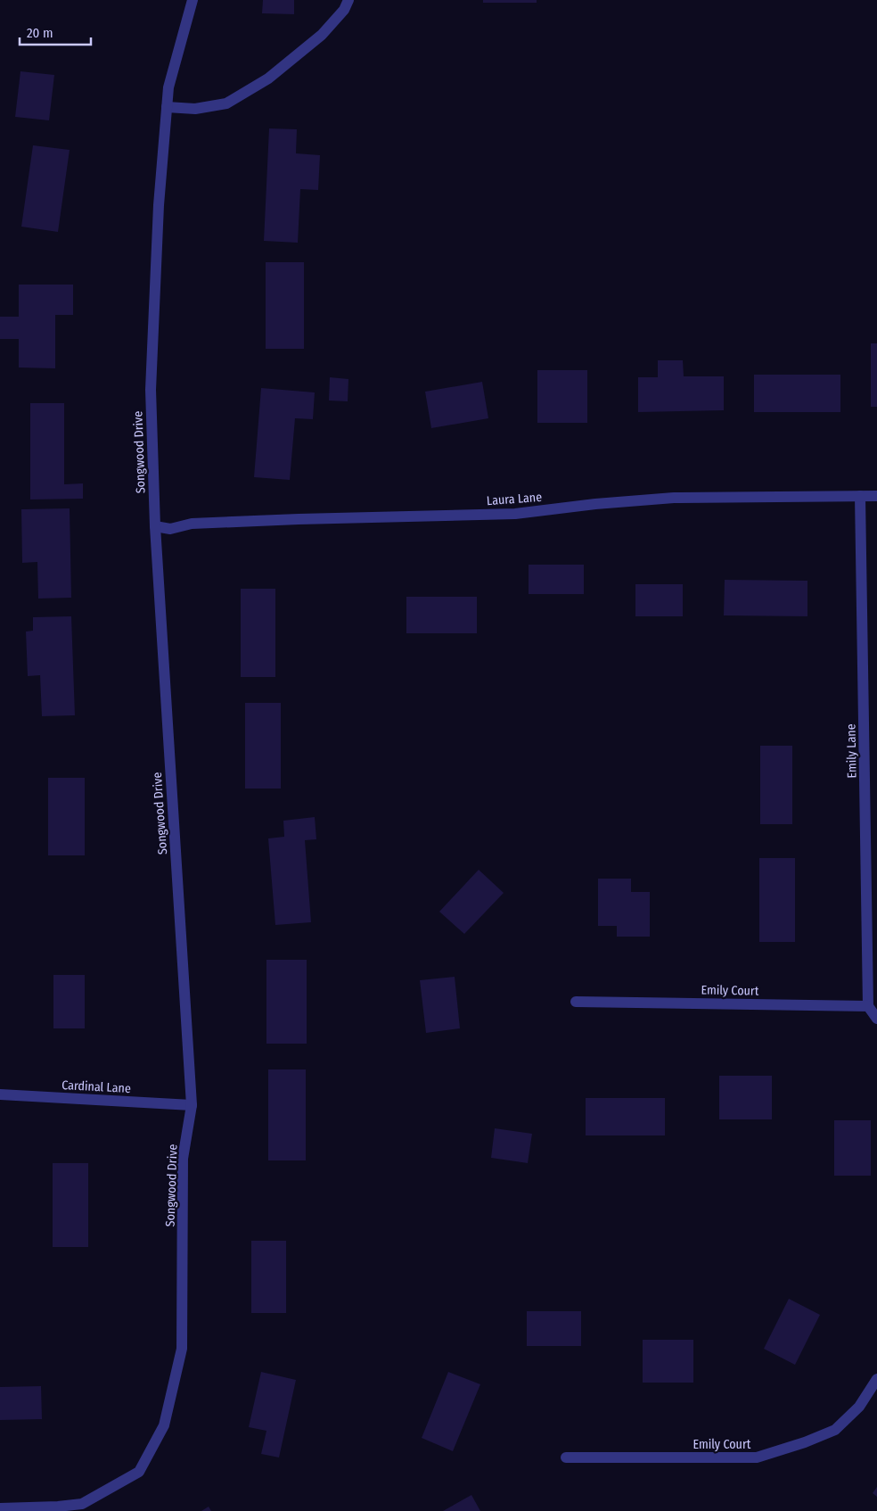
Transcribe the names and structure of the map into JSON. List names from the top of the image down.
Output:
{
  "streets": {
    "street": [
      "Songwood Drive",
      "Laura Lane",
      "Emily Lane",
      "Emily Court",
      "Cardinal Lane"
    ]
  },
  "crossings": [
    ["Songwood Drive", "Laura Lane"],
    ["Songwood Drive", "Cardinal Lane"],
    ["Laura Lane", "Emily Lane"],
    ["Emily Lane", "Emily Court"]
  ],
  "scale_bar": "20 m"
}
